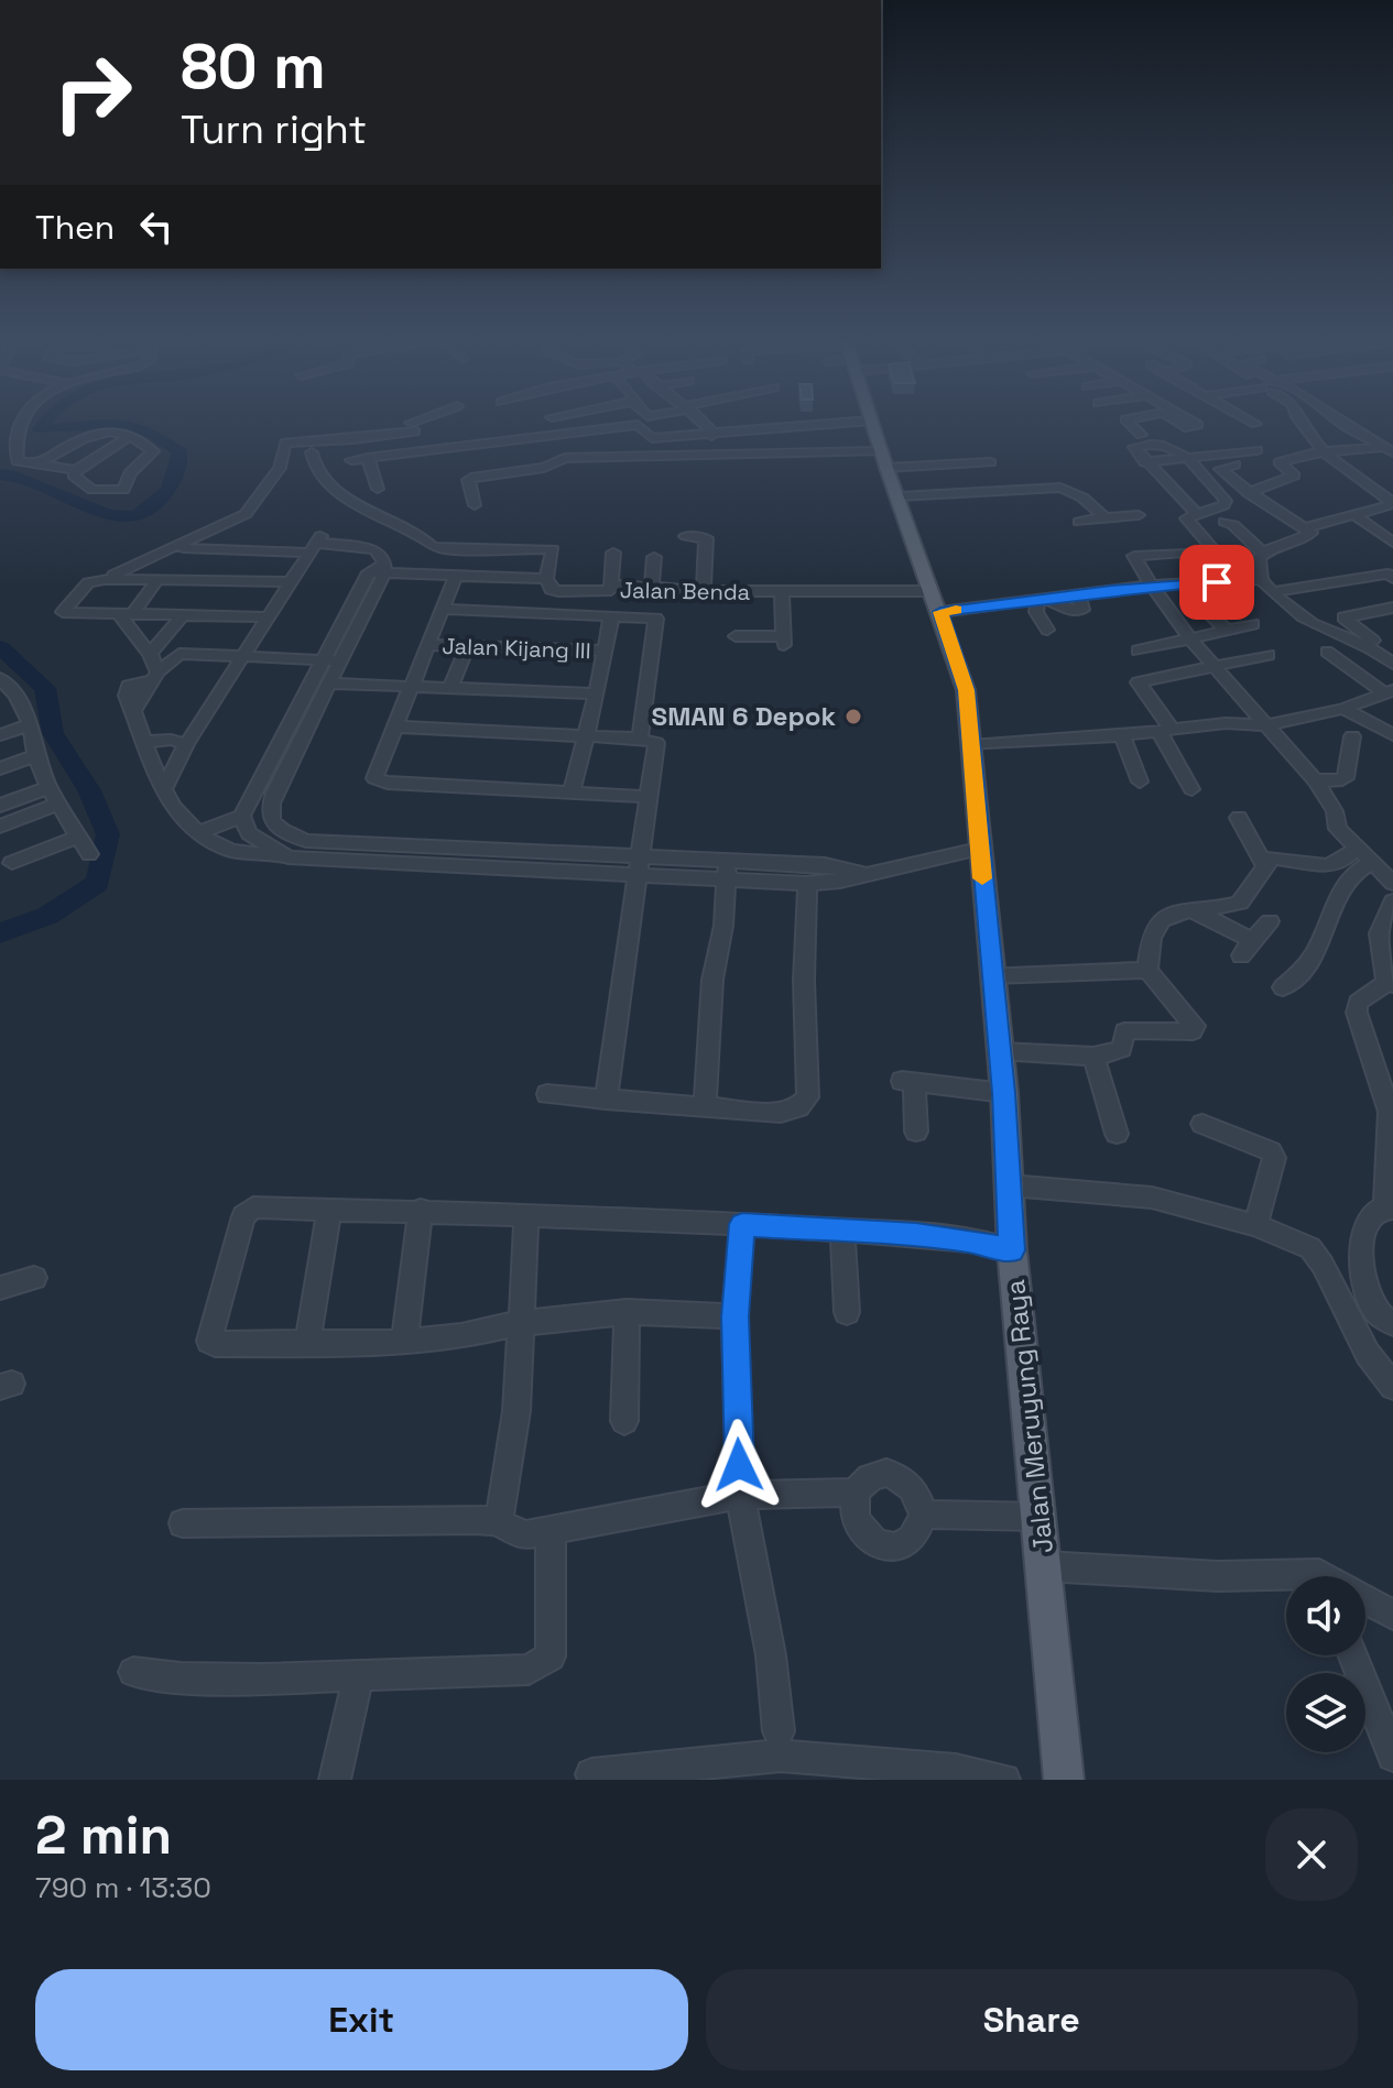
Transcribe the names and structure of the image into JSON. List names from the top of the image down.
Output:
{
  "streets": {
    "main road": ["Jalan Meruyung Raya"],
    "street": ["Jalan Benda", "Jalan Kijang III"]
  },
  "crossings": [
    ["Jalan Benda", "Jalan Meruyung Raya"]
  ],
  "places": ["SMAN 6 Depok"],
  "page": {
    "turn": ["80 m", "Turn right"],
    "then": "Then",
    "heading": ["2 min", "790 m · 13:30"],
    "buttons": ["Exit", "Share"]
  }
}
